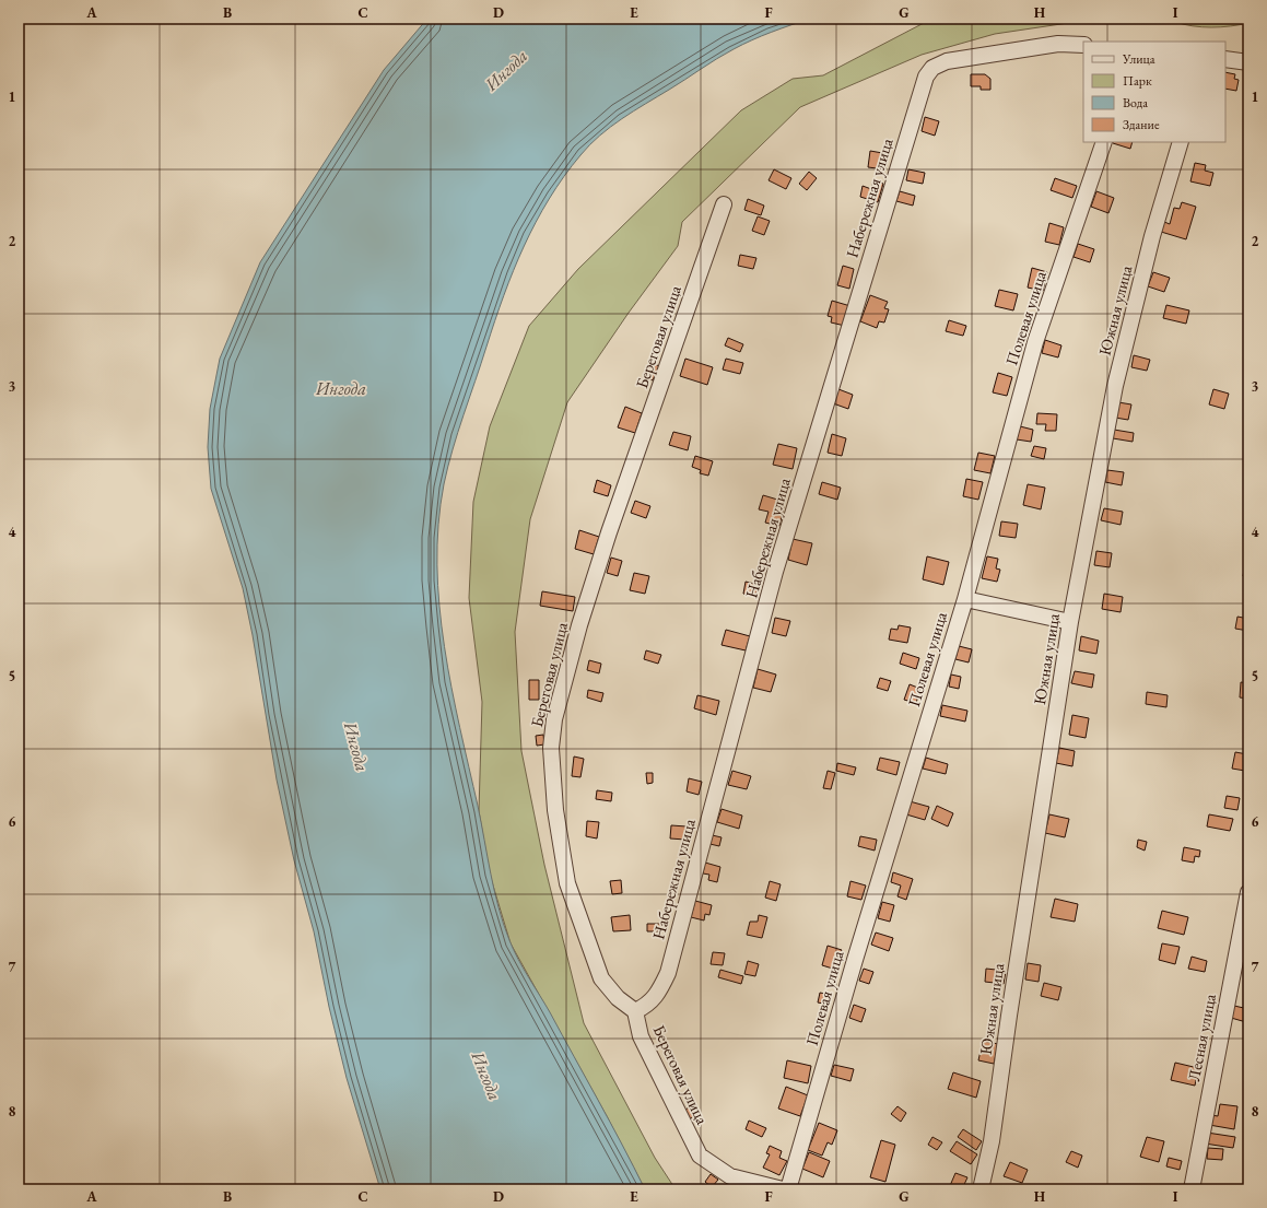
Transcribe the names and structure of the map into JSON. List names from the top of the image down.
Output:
{
  "streets": {
    "street": [
      "Набережная улица",
      "Южная улица",
      "Полевая улица",
      "Береговая улица",
      "Лесная улица"
    ]
  },
  "crossings": [
    ["Набережная улица", "Береговая улица"]
  ],
  "water": ["Ингода"],
  "legend": [
    "Улица",
    "Парк",
    "Вода",
    "Здание"
  ],
  "grid": {
    "columns": [
      "A",
      "B",
      "C",
      "D",
      "E",
      "F",
      "G",
      "H",
      "I"
    ],
    "rows": [
      "1",
      "2",
      "3",
      "4",
      "5",
      "6",
      "7",
      "8"
    ]
  }
}
